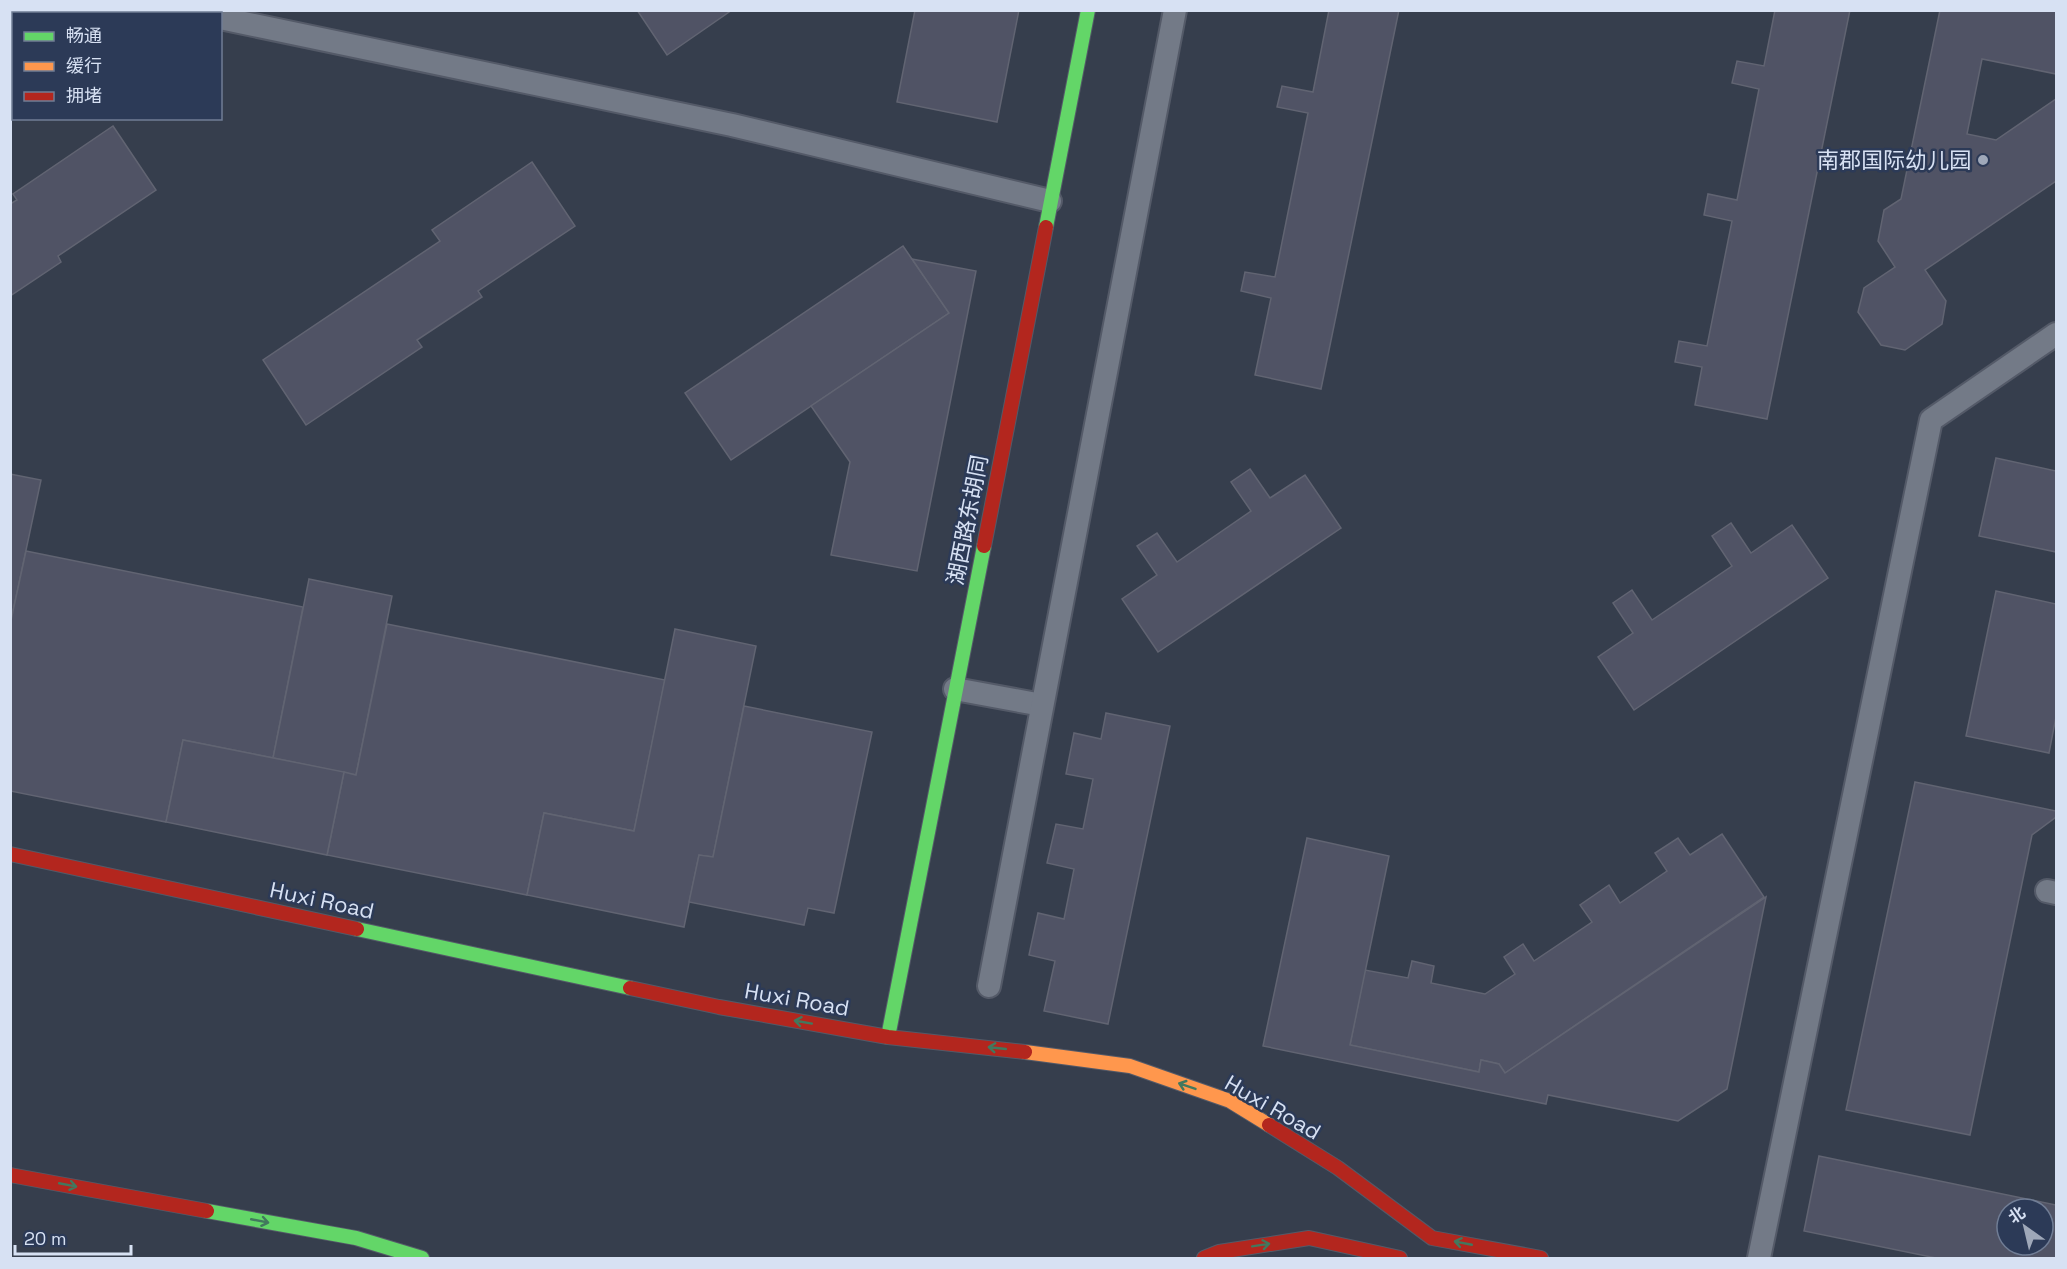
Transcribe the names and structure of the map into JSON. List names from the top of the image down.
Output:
{
  "streets": {
    "main road": ["湖西路东胡同", "Huxi Road"]
  },
  "crossings": [
    ["湖西路东胡同", "Huxi Road"]
  ],
  "one_way": ["Huxi Road"],
  "places": ["南郡国际幼儿园"],
  "legend": ["畅通", "缓行", "拥堵"],
  "scale_bar": "20 m",
  "north": "top left"
}
